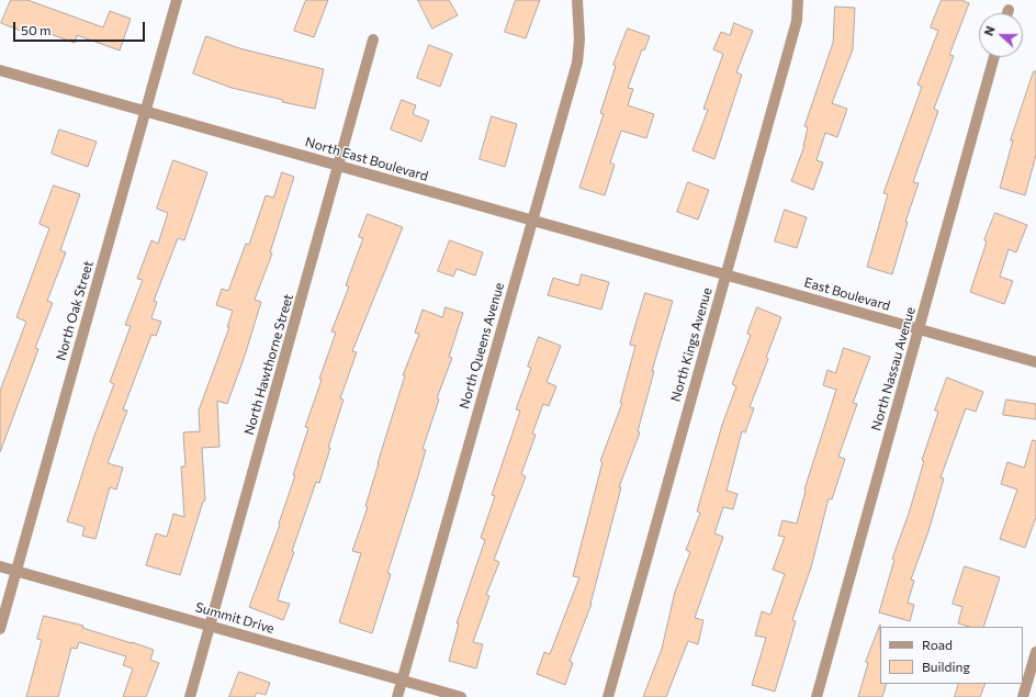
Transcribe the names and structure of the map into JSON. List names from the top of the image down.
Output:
{
  "streets": {
    "street": [
      "North East Boulevard",
      "East Boulevard",
      "North Oak Street",
      "North Kings Avenue",
      "North Queens Avenue",
      "North Hawthorne Street",
      "North Nassau Avenue",
      "Summit Drive"
    ]
  },
  "crossings": [
    ["North East Boulevard", "East Boulevard"],
    ["North East Boulevard", "North Oak Street"],
    ["North East Boulevard", "North Kings Avenue"],
    ["North East Boulevard", "North Queens Avenue"],
    ["North East Boulevard", "North Hawthorne Street"],
    ["East Boulevard", "North Kings Avenue"],
    ["East Boulevard", "North Nassau Avenue"],
    ["North Oak Street", "Summit Drive"],
    ["North Queens Avenue", "Summit Drive"],
    ["North Hawthorne Street", "Summit Drive"]
  ],
  "legend": ["Road", "Building"],
  "scale_bar": "50 m",
  "north": "left"
}
